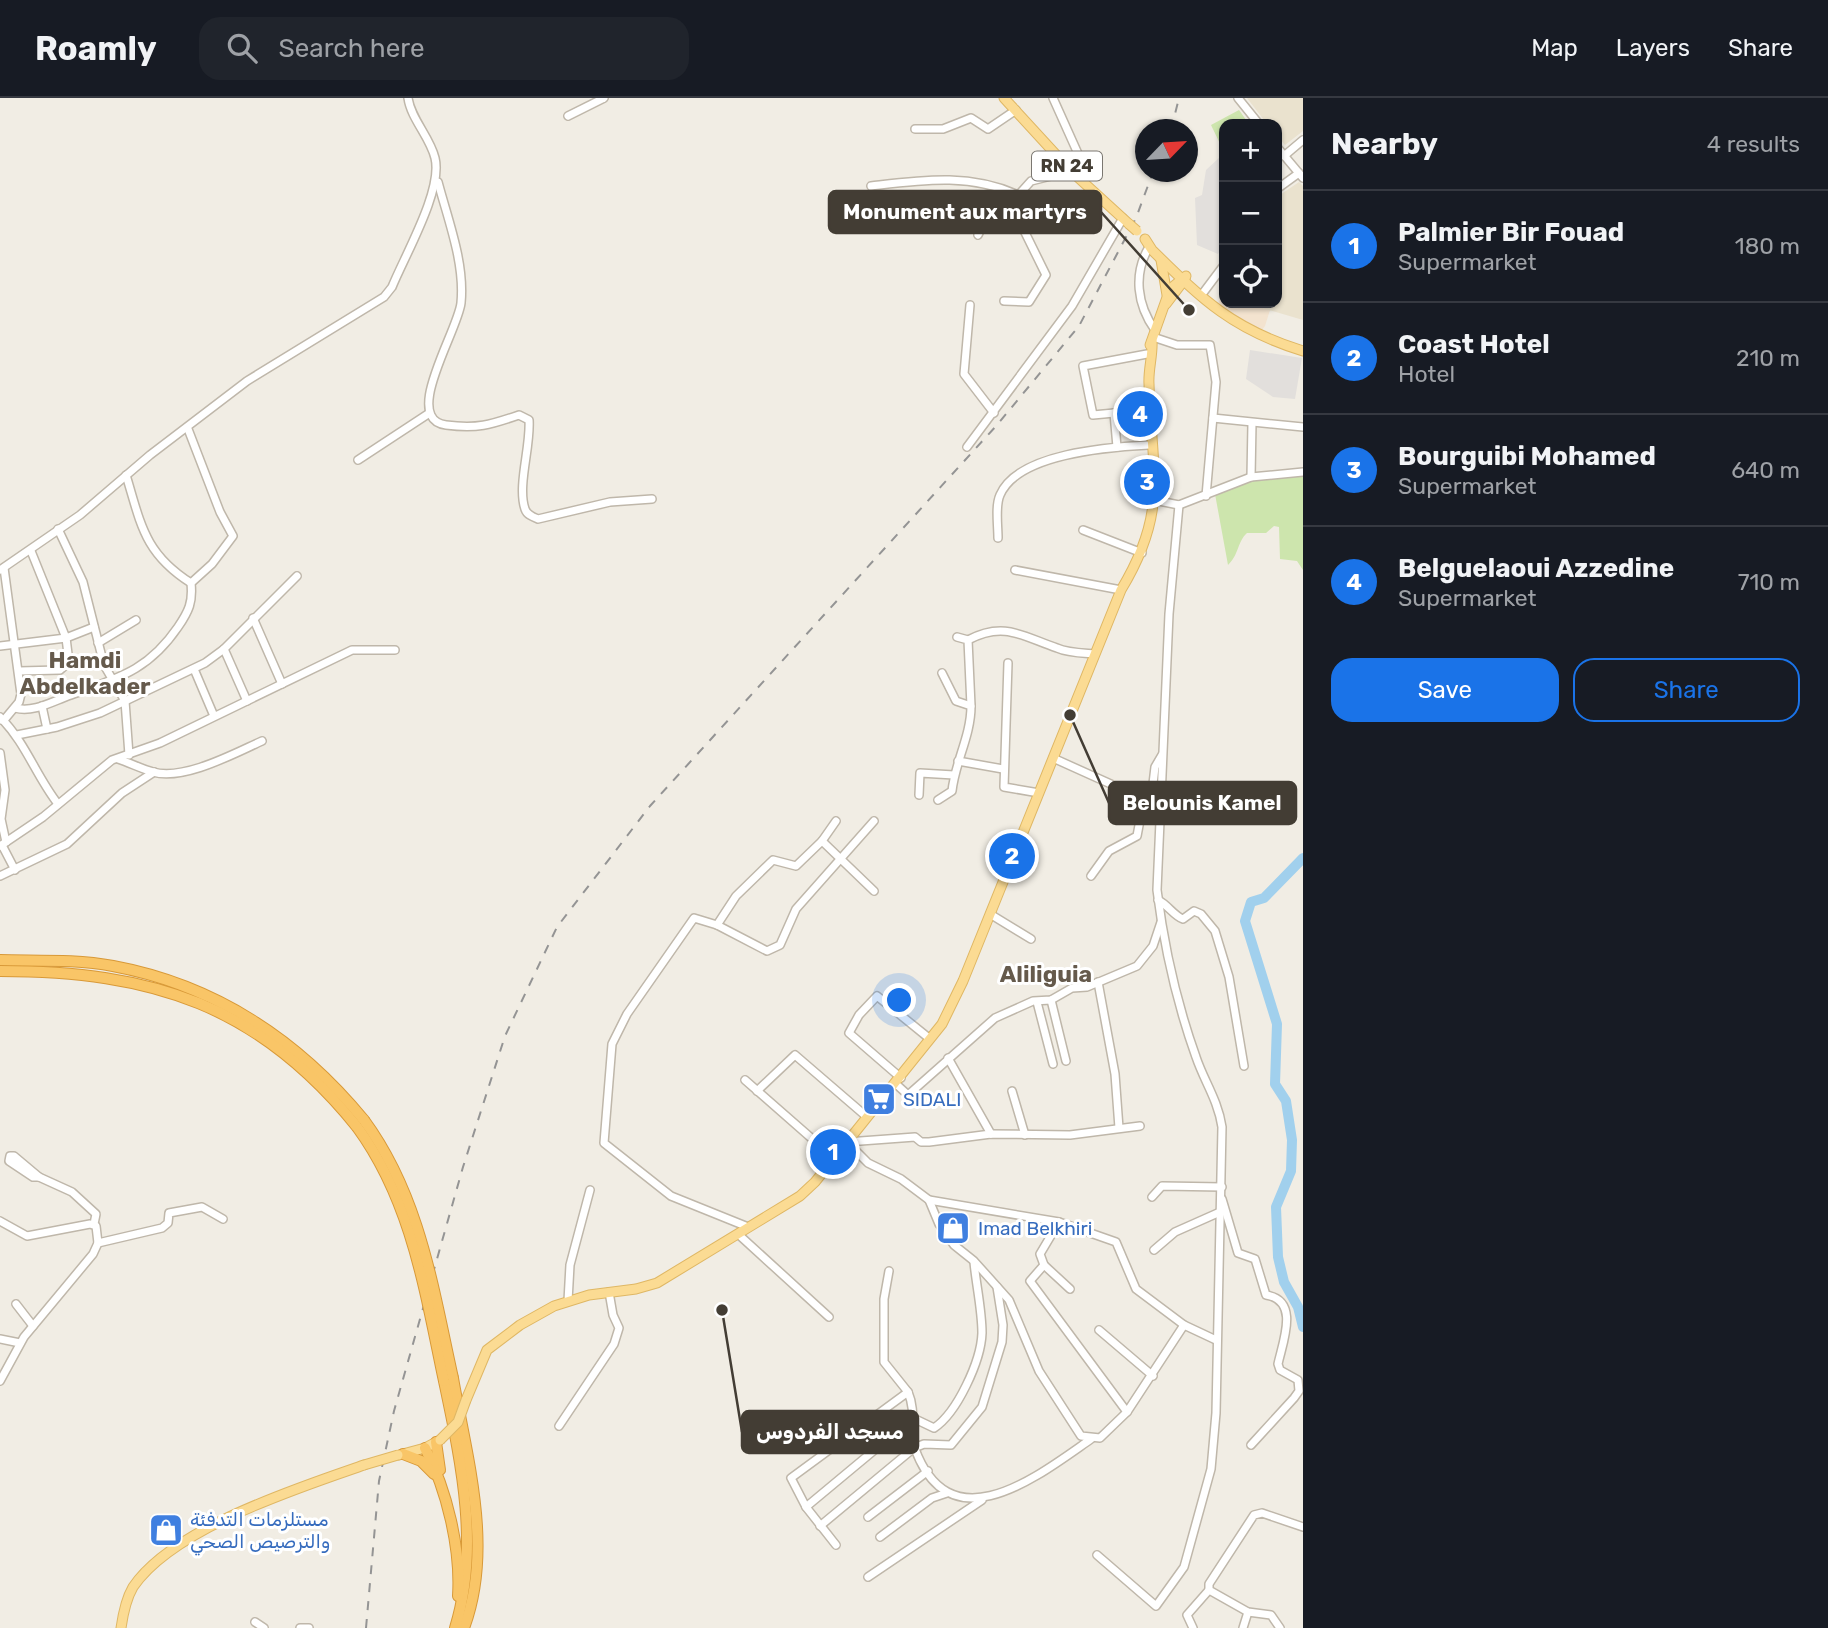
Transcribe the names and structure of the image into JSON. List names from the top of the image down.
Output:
{
  "streets": {
    "main road": ["RN 24"]
  },
  "districts": ["Hamdi Abdelkader", "Aliliguia"],
  "places": {
    "other": ["Monument aux martyrs", "Belounis Kamel", "مسجد الفردوس"],
    "supermarket": ["SIDALI"],
    "shop": ["Imad Belkhiri", "مستلزمات التدفئة والترصيص الصحي"]
  },
  "north": "top right",
  "page": {
    "header": "Roamly",
    "search": "Search here",
    "nav": ["Map", "Layers", "Share"],
    "heading": ["Nearby", "4 results"],
    "map_buttons": ["+", "−"],
    "list": [
      {
        "mark": "1",
        "name": "Palmier Bir Fouad",
        "note": "Supermarket",
        "value": "180 m"
      },
      {
        "mark": "2",
        "name": "Coast Hotel",
        "note": "Hotel",
        "value": "210 m"
      },
      {
        "mark": "3",
        "name": "Bourguibi Mohamed",
        "note": "Supermarket",
        "value": "640 m"
      },
      {
        "mark": "4",
        "name": "Belguelaoui Azzedine",
        "note": "Supermarket",
        "value": "710 m"
      }
    ],
    "pins": [
      "4",
      "3",
      "2",
      "1"
    ],
    "buttons": ["Save", "Share"]
  }
}
